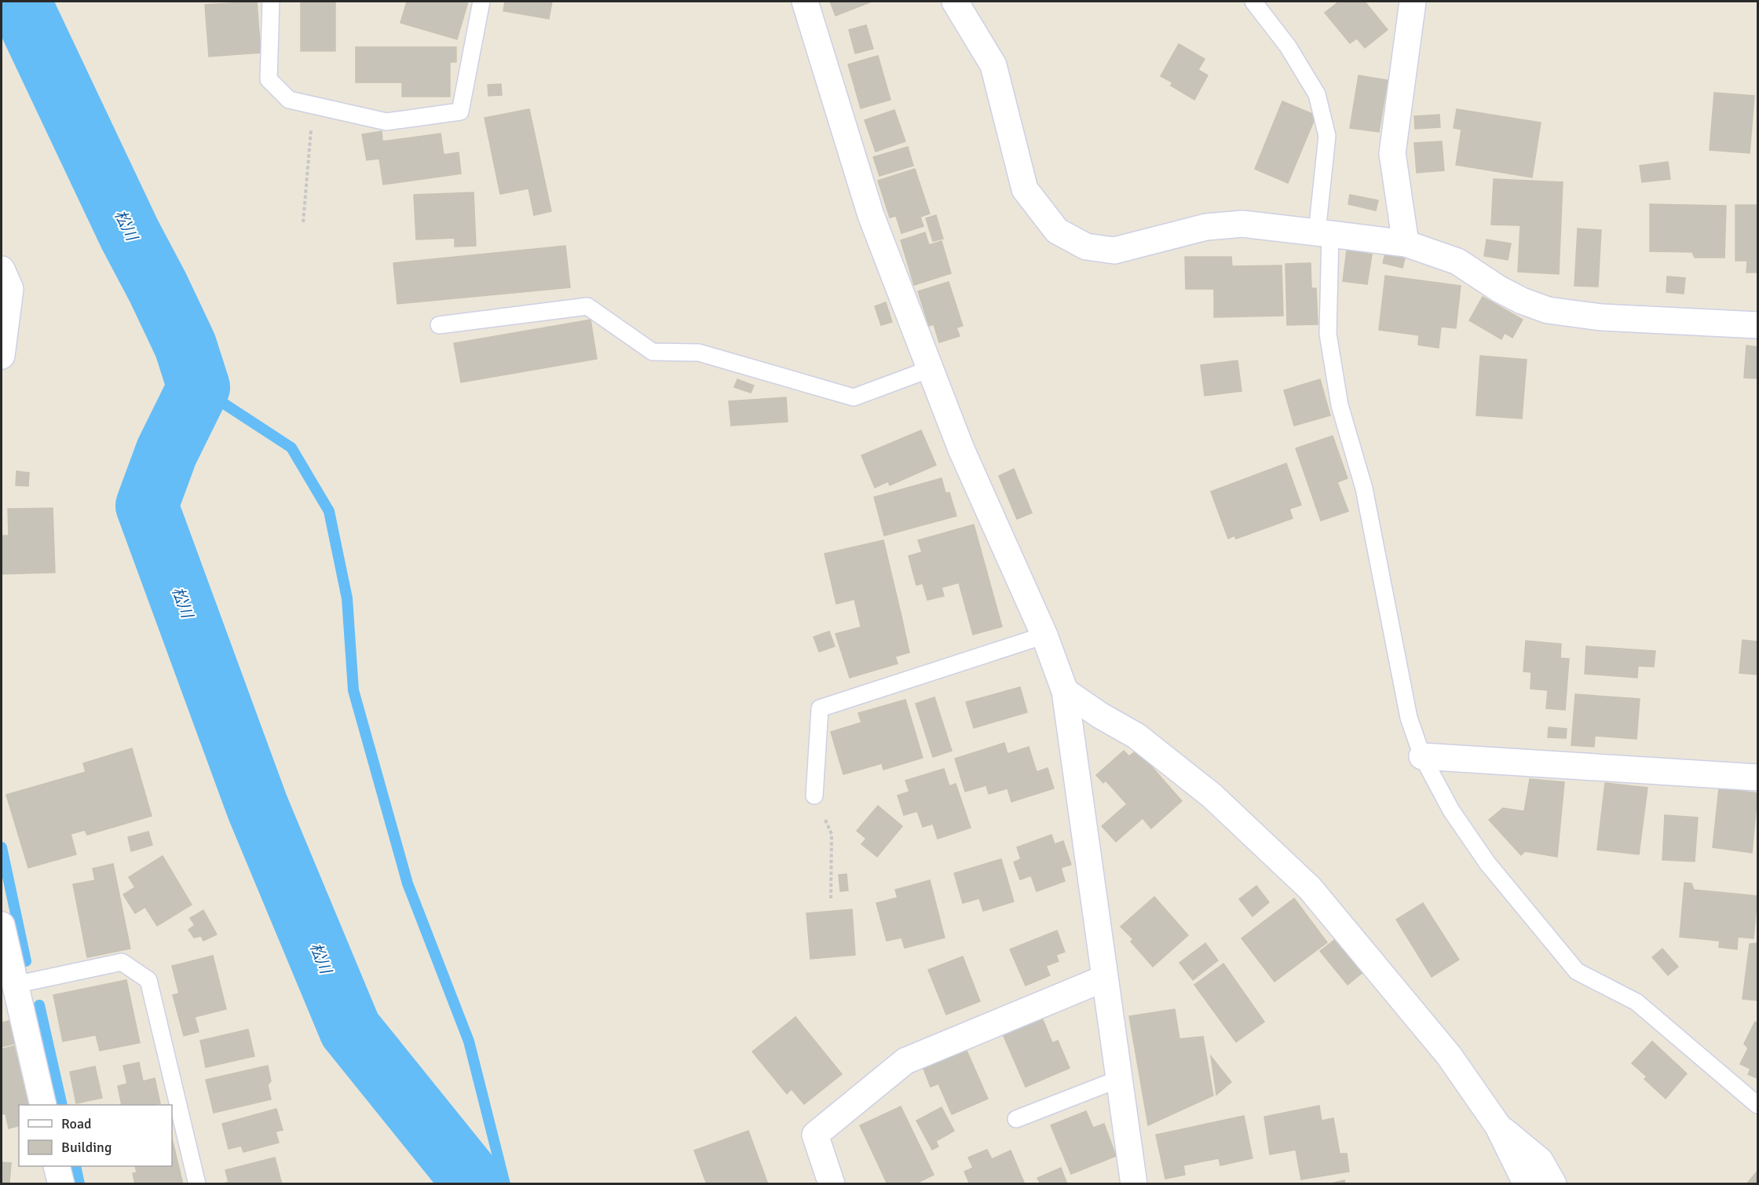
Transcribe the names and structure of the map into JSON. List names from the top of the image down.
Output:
{
  "water": ["松川"],
  "legend": ["Road", "Building"]
}
